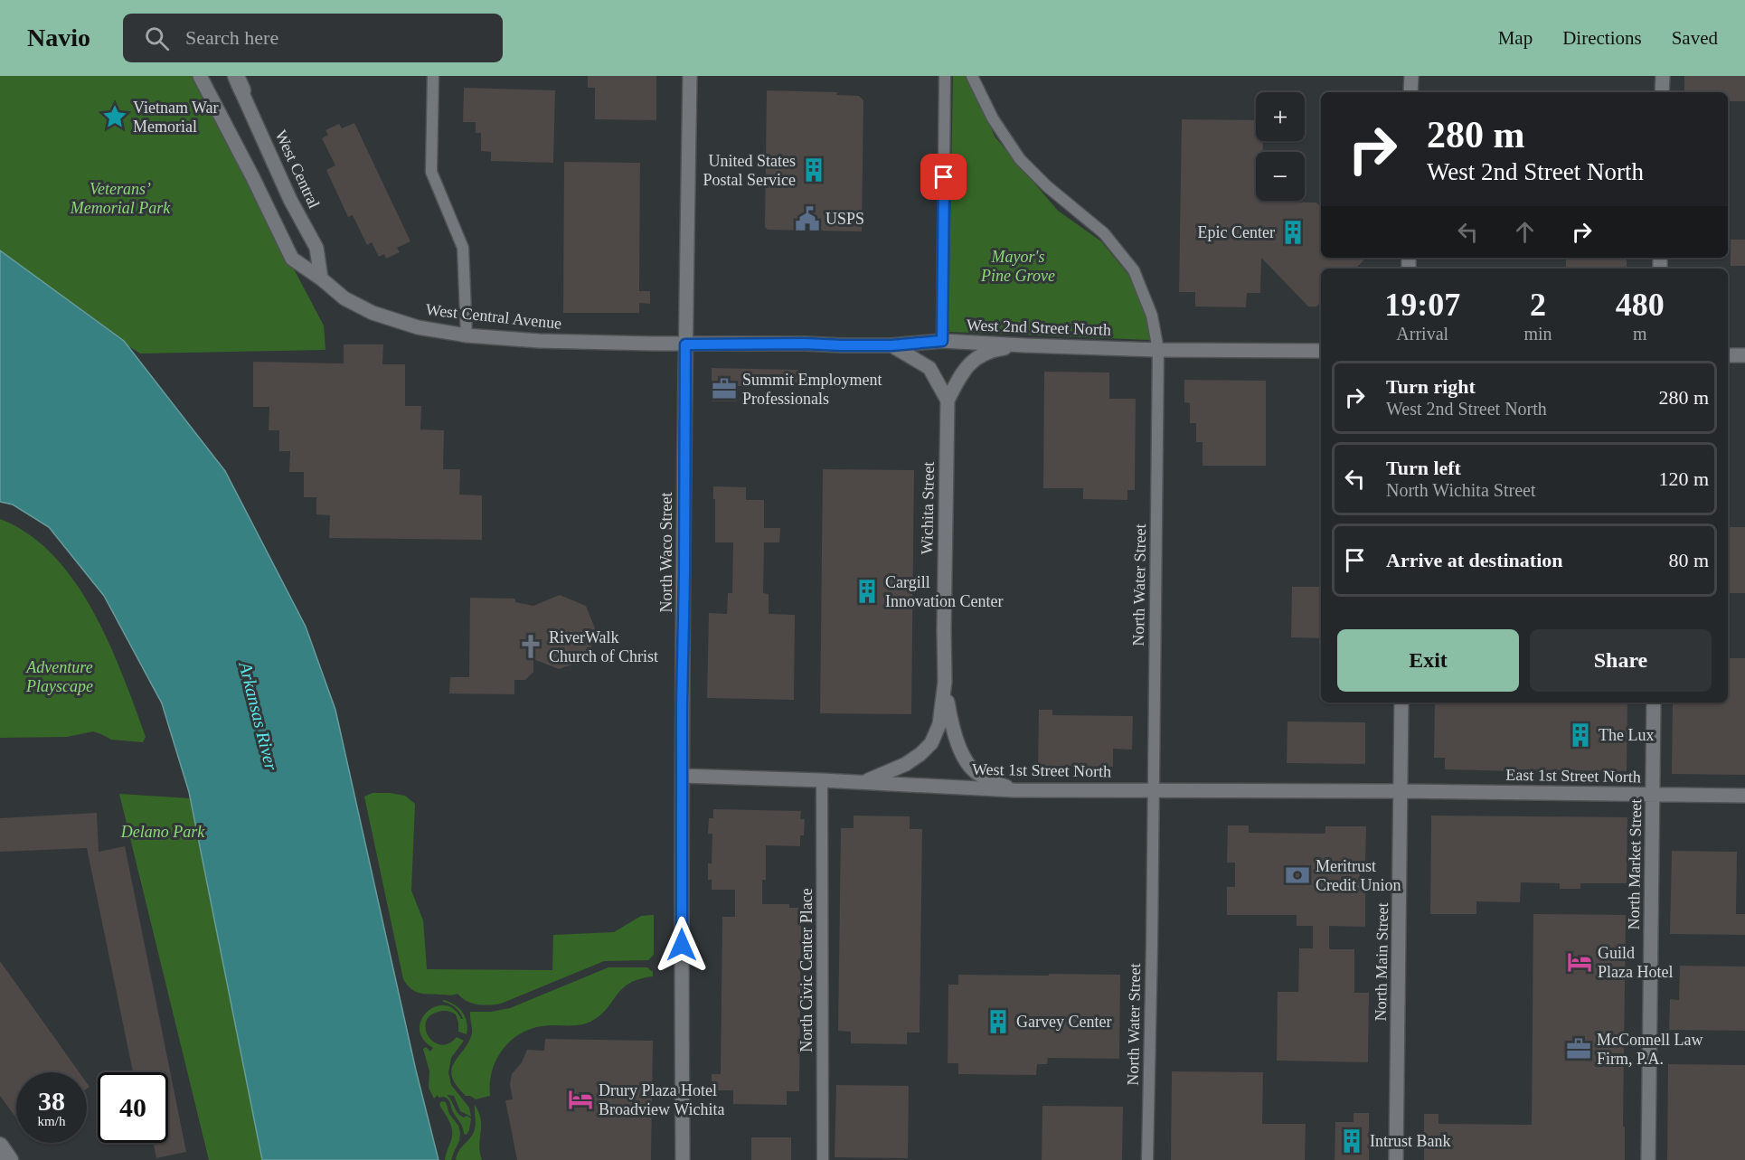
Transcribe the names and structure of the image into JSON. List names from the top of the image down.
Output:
{
  "streets": {
    "street": [
      "West Central",
      "West Central Avenue",
      "West 2nd Street North",
      "Wichita Street",
      "North Waco Street",
      "North Water Street",
      "West 1st Street North",
      "East 1st Street North",
      "North Market Street",
      "North Main Street",
      "North Civic Center Place"
    ]
  },
  "crossings": [
    ["West Central", "West Central Avenue"],
    ["West Central Avenue", "West 2nd Street North"],
    ["West 2nd Street North", "North Waco Street"],
    ["West 2nd Street North", "North Water Street"],
    ["North Waco Street", "West 1st Street North"],
    ["North Water Street", "West 1st Street North"],
    ["West 1st Street North", "East 1st Street North"],
    ["West 1st Street North", "North Main Street"],
    ["West 1st Street North", "North Civic Center Place"],
    ["East 1st Street North", "North Market Street"],
    ["East 1st Street North", "North Main Street"]
  ],
  "water": ["Arkansas River"],
  "parks": [
    "Veterans’ Memorial Park",
    "Mayor's Pine Grove",
    "Adventure Playscape",
    "Delano Park"
  ],
  "places": {
    "place": ["Vietnam War Memorial"],
    "building": [
      "United States Postal Service",
      "Epic Center",
      "Cargill Innovation Center",
      "The Lux",
      "Garvey Center",
      "Intrust Bank"
    ],
    "public building": ["USPS"],
    "office": ["Summit Employment Professionals", "McConnell Law Firm, P.A."],
    "church": ["RiverWalk Church of Christ"],
    "bank": ["Meritrust Credit Union"],
    "hotel": ["Guild Plaza Hotel", "Drury Plaza Hotel Broadview Wichita"]
  },
  "page": {
    "header": "Navio",
    "search": "Search here",
    "nav": ["Map", "Directions", "Saved"],
    "map_buttons": ["+", "−"],
    "turn": ["280 m", "West 2nd Street North"],
    "eta": [
      "19:07",
      "Arrival",
      "2",
      "min",
      "480",
      "m"
    ],
    "list": [
      {
        "name": "Turn right",
        "note": "West 2nd Street North",
        "value": "280 m"
      },
      {
        "name": "Turn left",
        "note": "North Wichita Street",
        "value": "120 m"
      },
      {
        "name": "Arrive at destination",
        "value": "80 m"
      }
    ],
    "buttons": ["Exit", "Share"],
    "speed": "38 km/h",
    "limit": "40"
  }
}
